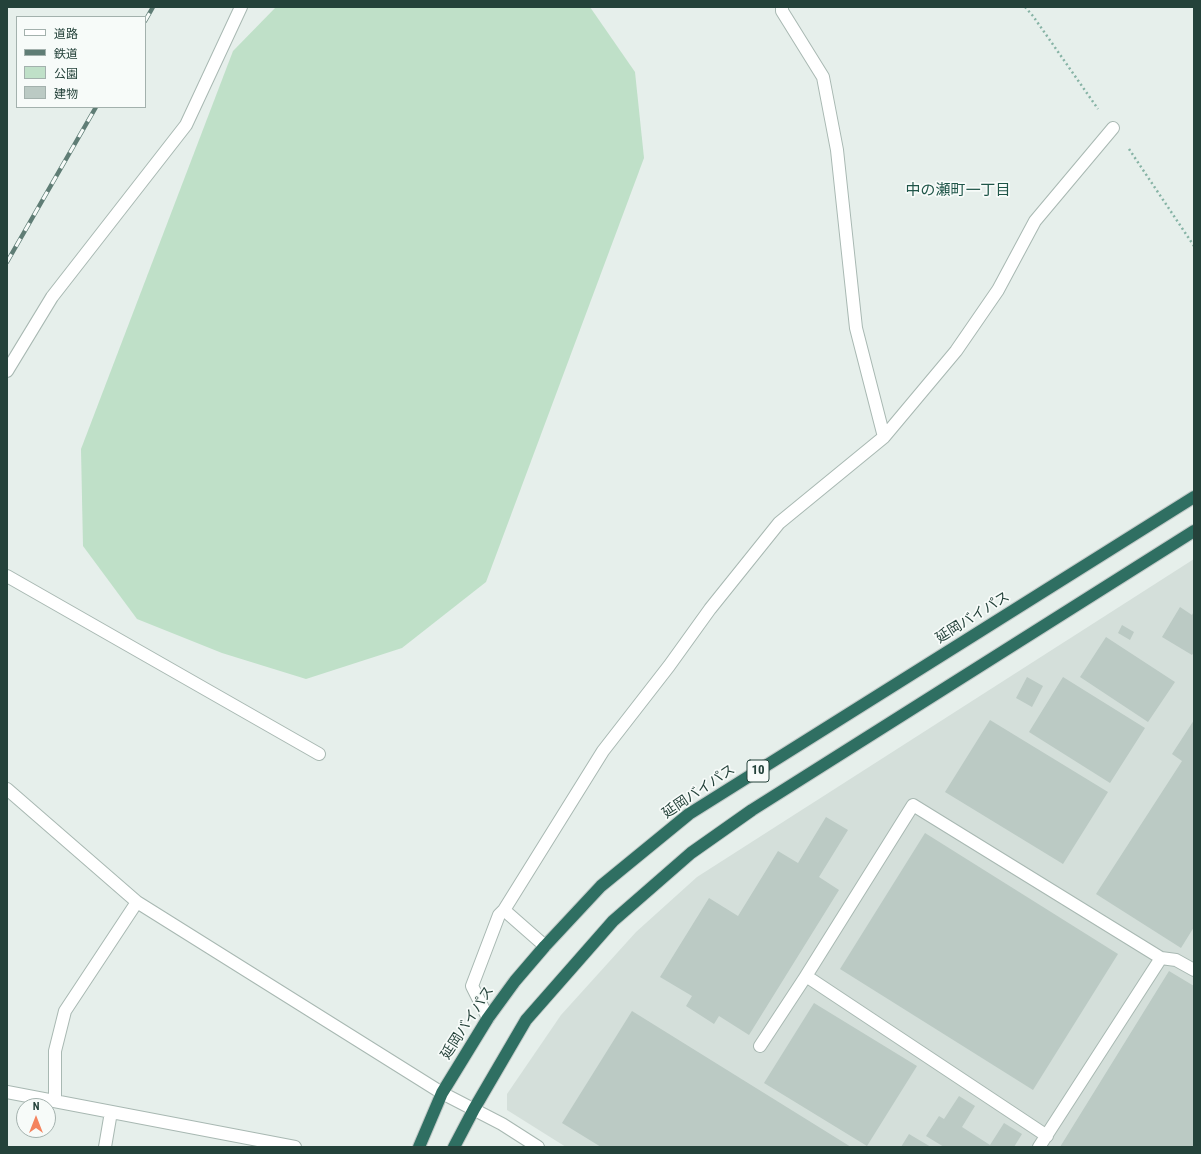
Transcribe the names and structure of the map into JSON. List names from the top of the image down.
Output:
{
  "streets": {
    "highway": ["延岡バイパス", "10"]
  },
  "districts": ["中の瀬町一丁目"],
  "legend": [
    "道路",
    "鉄道",
    "公園",
    "建物"
  ],
  "north": "top"
}
